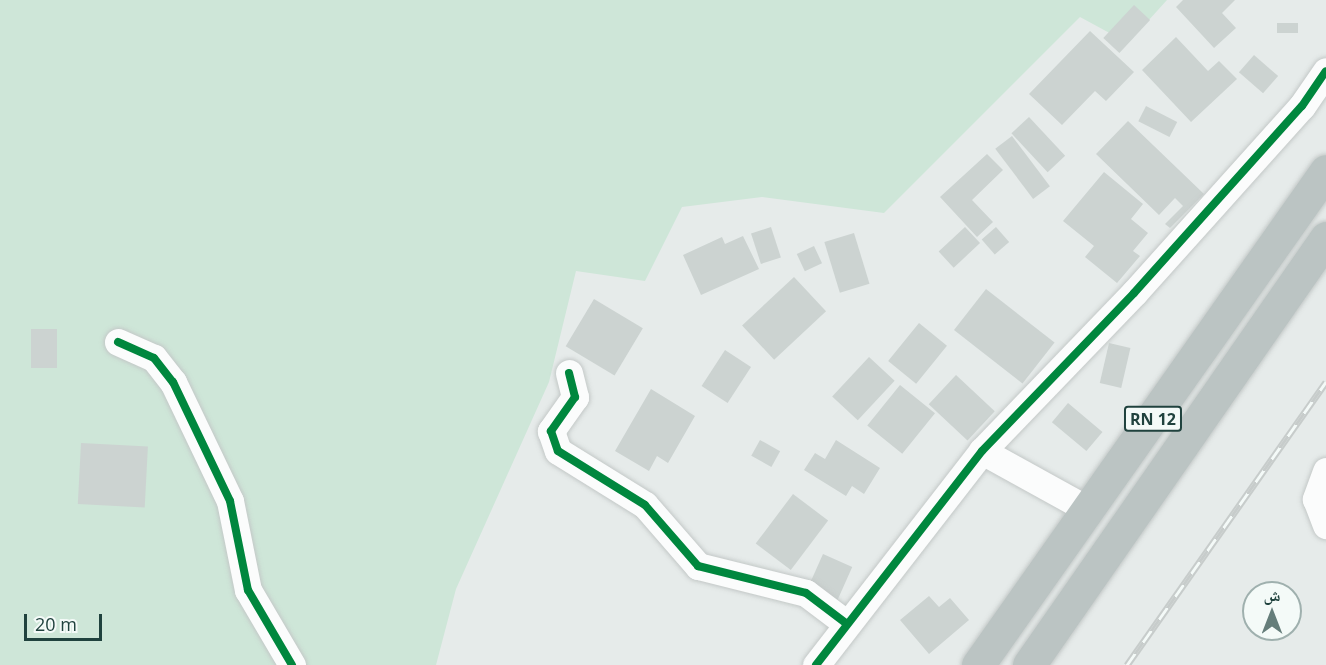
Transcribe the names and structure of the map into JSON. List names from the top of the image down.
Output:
{
  "streets": {
    "highway": ["RN 12"]
  },
  "scale_bar": "20 m",
  "north": "top"
}
